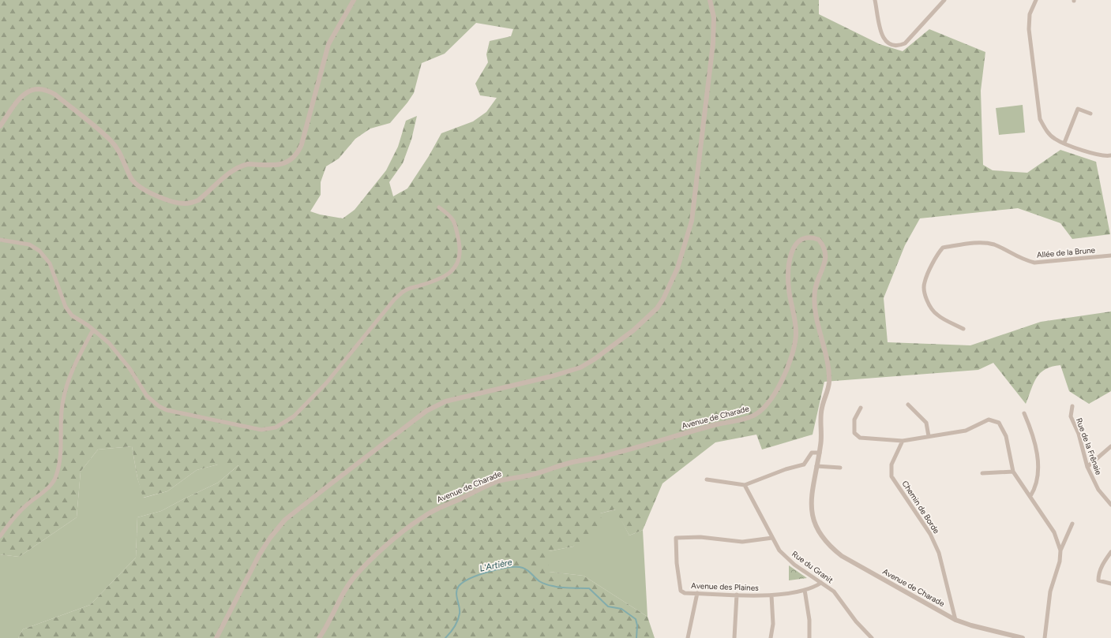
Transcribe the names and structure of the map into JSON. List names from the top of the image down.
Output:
{
  "streets": {
    "street": [
      "Allée de la Brune",
      "Avenue de Charade",
      "Rue de la Frênaie",
      "Chemin de Borde",
      "Rue du Granit",
      "Avenue des Plaines"
    ]
  },
  "crossings": [
    ["Avenue de Charade", "Chemin de Borde"],
    ["Rue du Granit", "Avenue des Plaines"]
  ],
  "water": ["L'Artière"]
}
